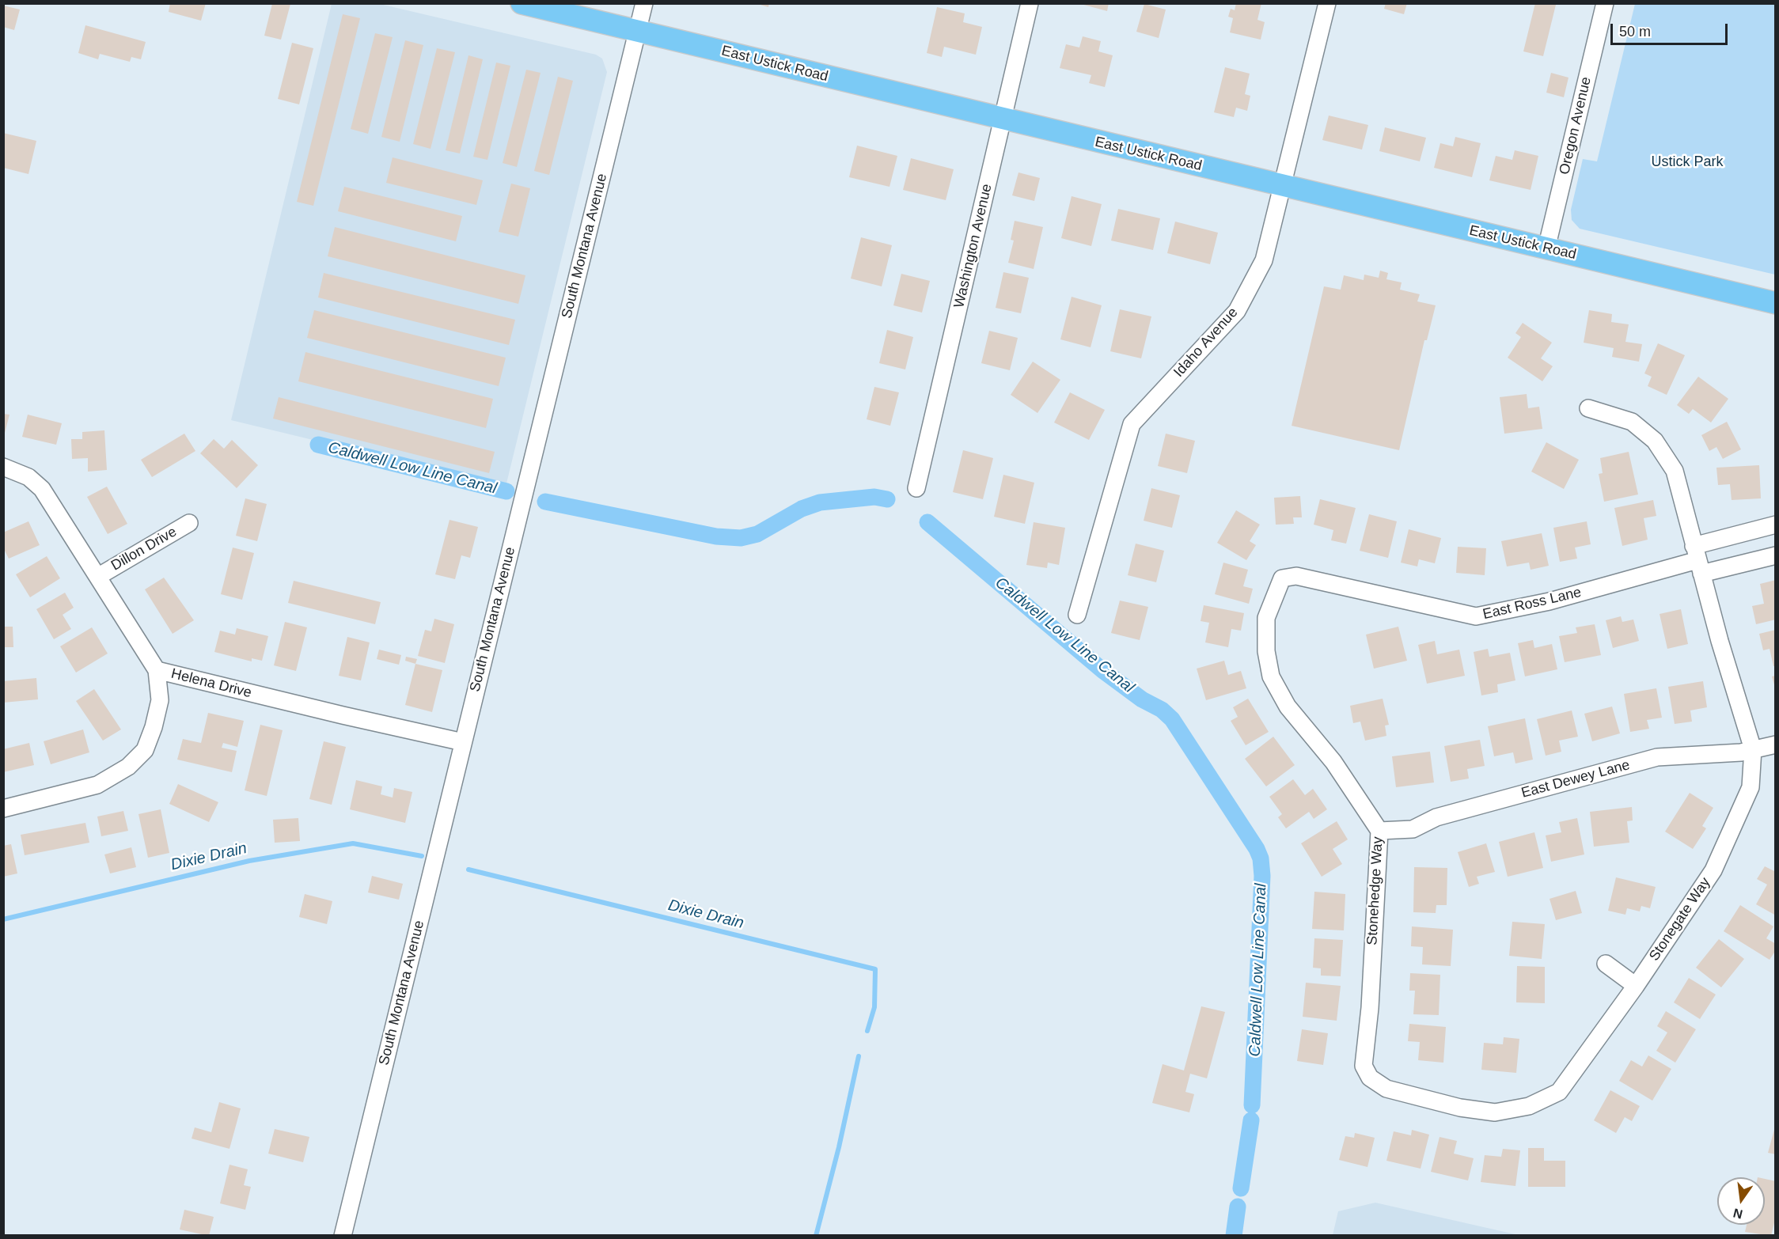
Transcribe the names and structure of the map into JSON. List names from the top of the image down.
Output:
{
  "streets": {
    "main road": ["East Ustick Road"],
    "street": [
      "Oregon Avenue",
      "South Montana Avenue",
      "Washington Avenue",
      "Idaho Avenue",
      "Dillon Drive",
      "East Ross Lane",
      "Helena Drive",
      "East Dewey Lane",
      "Stonehedge Way",
      "Stonegate Way"
    ]
  },
  "crossings": [
    ["East Ustick Road", "Oregon Avenue"],
    ["East Ustick Road", "South Montana Avenue"],
    ["East Ustick Road", "Washington Avenue"],
    ["East Ustick Road", "Idaho Avenue"],
    ["South Montana Avenue", "Helena Drive"],
    ["Dillon Drive", "Helena Drive"],
    ["East Ross Lane", "Stonehedge Way"],
    ["East Ross Lane", "Stonegate Way"],
    ["East Dewey Lane", "Stonehedge Way"],
    ["East Dewey Lane", "Stonegate Way"],
    ["Stonehedge Way", "Stonegate Way"]
  ],
  "water": ["Caldwell Low Line Canal", "Dixie Drain"],
  "parks": ["Ustick Park"],
  "scale_bar": "50 m",
  "north": "bottom"
}
